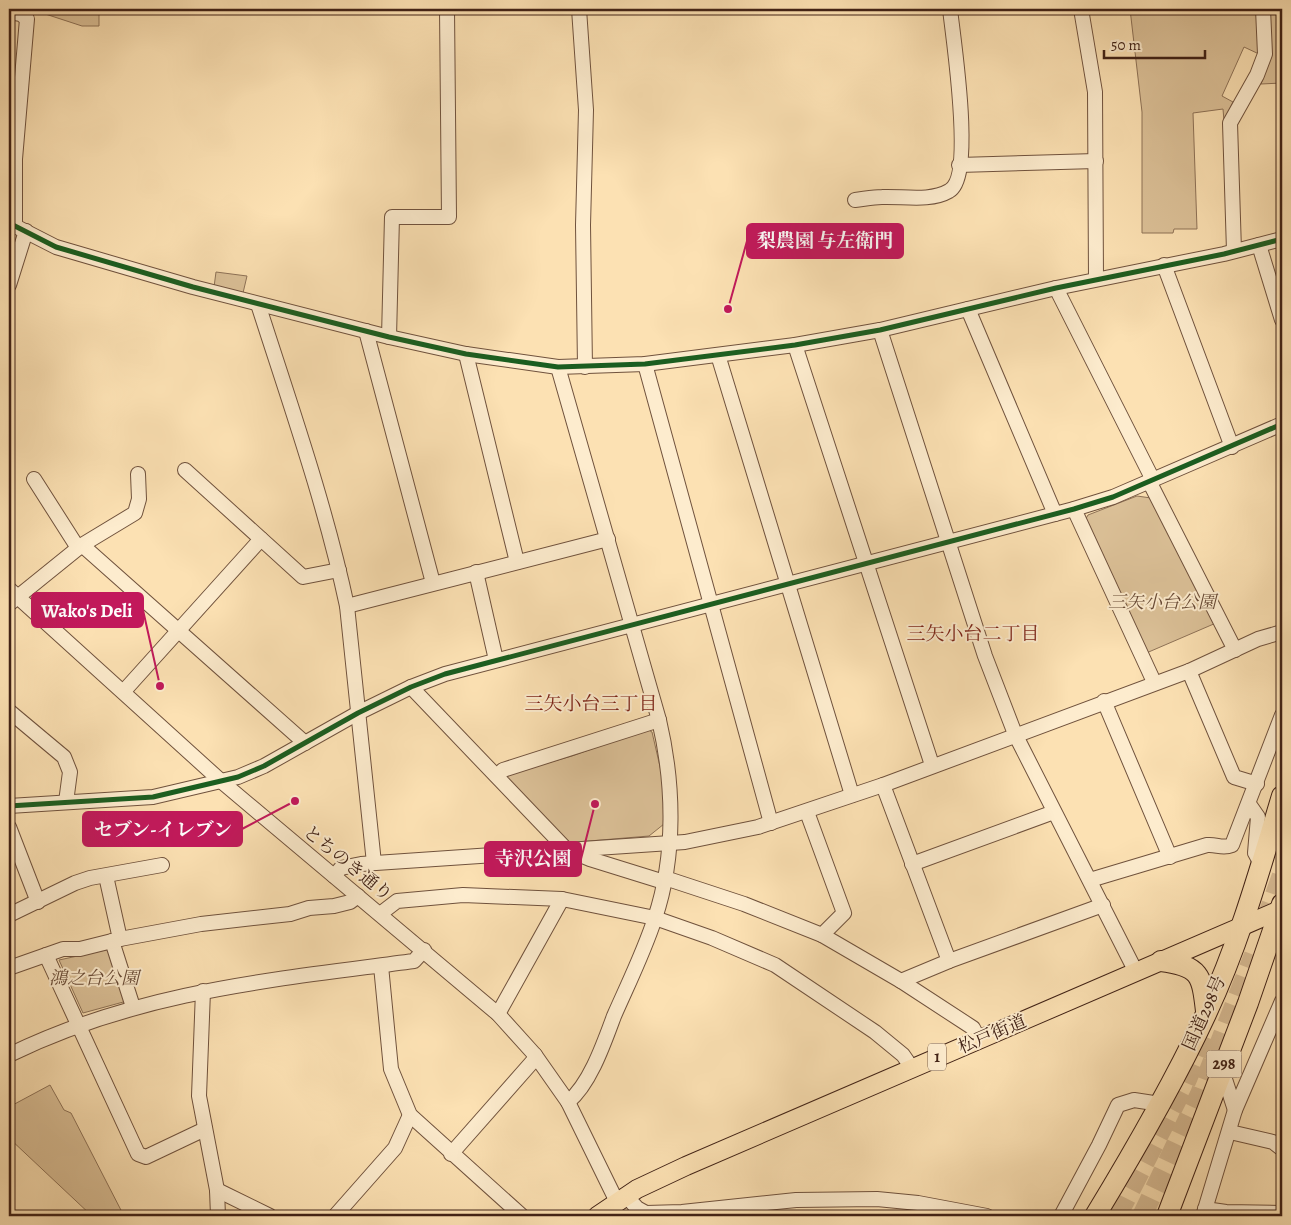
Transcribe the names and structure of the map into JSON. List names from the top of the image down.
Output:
{
  "streets": {
    "highway": ["国道298号", "298"],
    "main road": ["松戸街道", "1"],
    "street": ["とちのき通り"]
  },
  "crossings": [
    ["とちのき通り", "松戸街道"],
    ["国道298号", "松戸街道"]
  ],
  "districts": ["三矢小台二丁目", "三矢小台三丁目"],
  "parks": ["三矢小台公園", "鴻之台公園"],
  "places": [
    "梨農園 与左衛門",
    "Wako's Deli",
    "セブン-イレブン",
    "寺沢公園"
  ],
  "scale_bar": "50 m"
}
